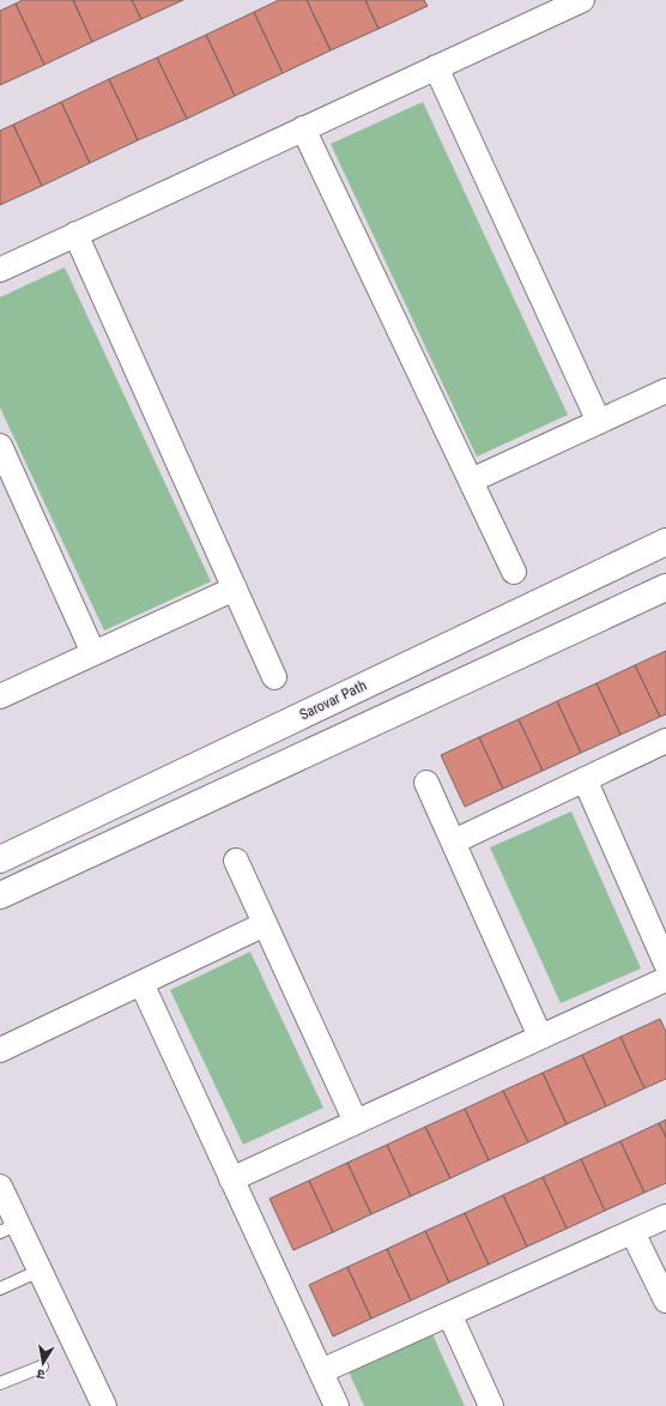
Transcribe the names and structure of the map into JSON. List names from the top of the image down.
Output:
{
  "streets": {
    "main road": ["Sarovar Path"]
  },
  "north": "bottom"
}
